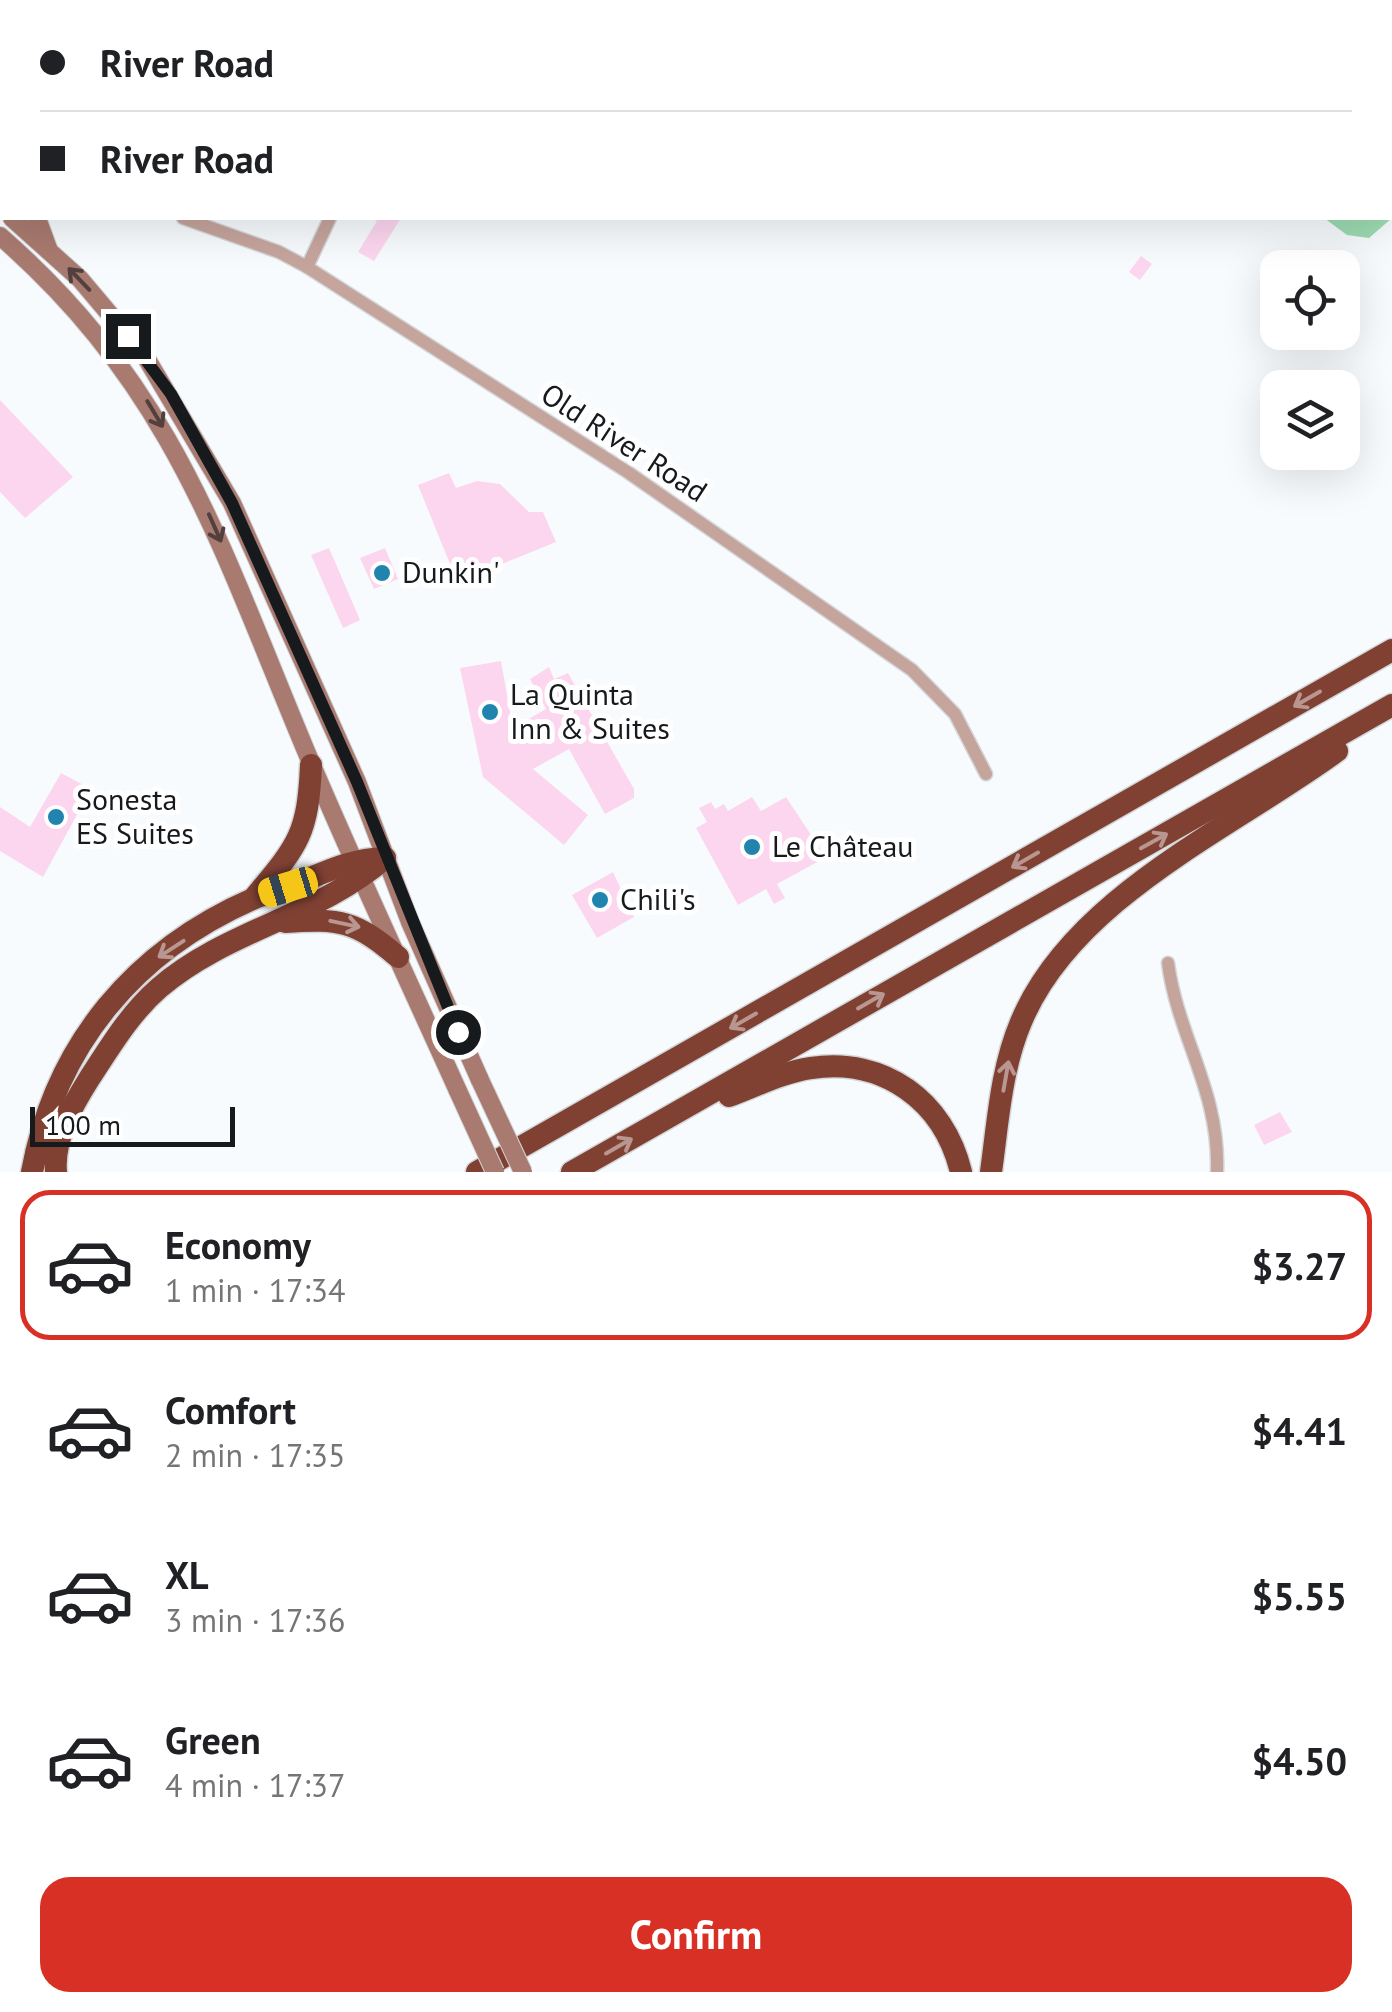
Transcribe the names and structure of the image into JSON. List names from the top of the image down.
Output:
{
  "streets": {
    "street": ["Old River Road"]
  },
  "places": [
    "Dunkin'",
    "La Quinta Inn & Suites",
    "Sonesta ES Suites",
    "Le Château",
    "Chili's"
  ],
  "scale_bar": "100 m",
  "page": {
    "banner": ["River Road", "River Road"],
    "scale": "100 m",
    "list": [
      {
        "name": "Economy",
        "note": "1 min · 17:34",
        "value": "$3.27"
      },
      {
        "name": "Comfort",
        "note": "2 min · 17:35",
        "value": "$4.41"
      },
      {
        "name": "XL",
        "note": "3 min · 17:36",
        "value": "$5.55"
      },
      {
        "name": "Green",
        "note": "4 min · 17:37",
        "value": "$4.50"
      }
    ],
    "buttons": "Confirm"
  }
}
